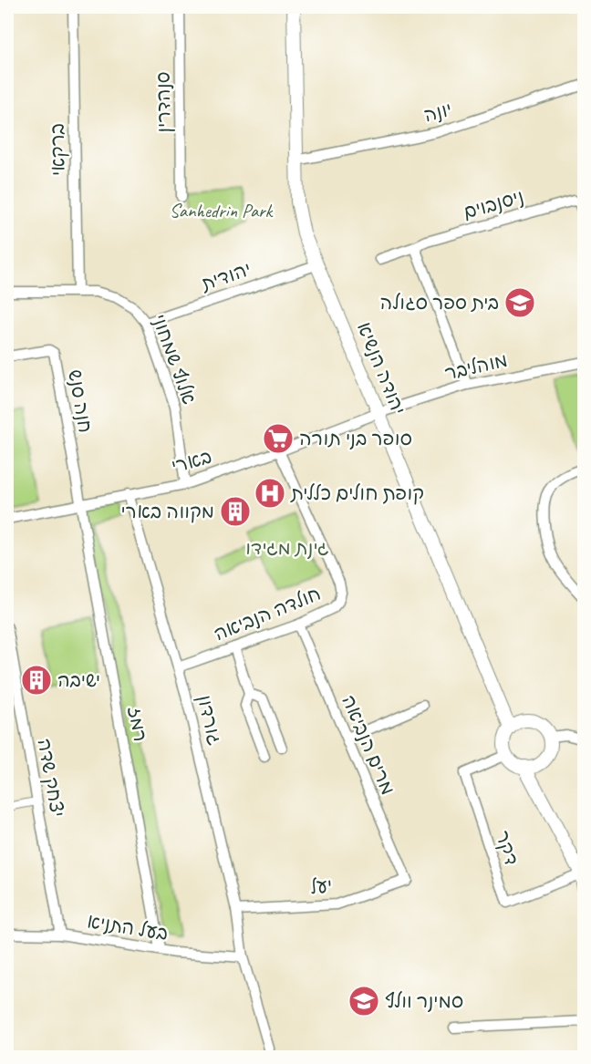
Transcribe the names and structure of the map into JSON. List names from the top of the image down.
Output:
{
  "streets": {
    "street": [
      "סנהדרין",
      "יונה",
      "ברקאי",
      "ניסנבוים",
      "יהודית",
      "אלוף שמחוני",
      "מוהליבר",
      "יהודה הנשיא",
      "חנה סנש",
      "בארי",
      "חולדה הנביאה",
      "גורדון",
      "רמז",
      "מרים הנביאה",
      "יצחק שדה",
      "דקר",
      "יעל",
      "בעל התניא"
    ]
  },
  "crossings": [
    ["יונה", "יהודה הנשיא"],
    ["ברקאי", "אלוף שמחוני"],
    ["יהודית", "אלוף שמחוני"],
    ["יהודית", "יהודה הנשיא"],
    ["אלוף שמחוני", "בארי"],
    ["מוהליבר", "יהודה הנשיא"],
    ["מוהליבר", "בארי"],
    ["יהודה הנשיא", "בארי"],
    ["יהודה הנשיא", "דקר"],
    ["חנה סנש", "בארי"],
    ["חנה סנש", "רמז"],
    ["בארי", "חולדה הנביאה"],
    ["בארי", "גורדון"],
    ["בארי", "רמז"],
    ["חולדה הנביאה", "גורדון"],
    ["חולדה הנביאה", "מרים הנביאה"],
    ["גורדון", "יעל"],
    ["גורדון", "בעל התניא"],
    ["רמז", "בעל התניא"],
    ["מרים הנביאה", "יעל"],
    ["יצחק שדה", "בעל התניא"]
  ],
  "parks": ["Sanhedrin Park", "גינת מגידו"],
  "places": {
    "school or university": ["בית ספר סגולה", "סמינר וולף"],
    "supermarket": ["סופר בני תורה"],
    "hospital": ["קופת חולים כללית"],
    "building": ["מקווה בארי", "ישיבה"]
  }
}
